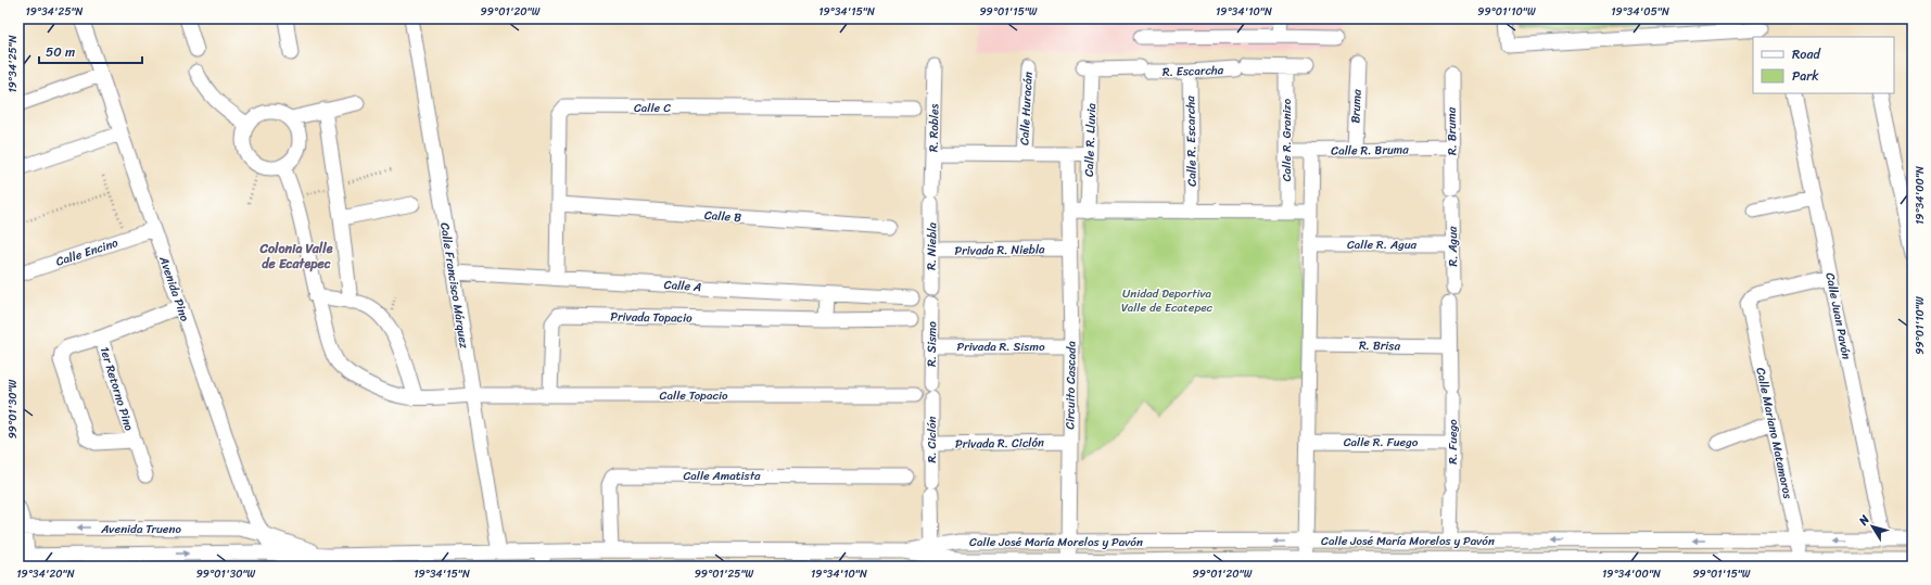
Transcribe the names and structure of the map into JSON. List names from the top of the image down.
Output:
{
  "streets": {
    "street": [
      "R. Escarcha",
      "Bruma",
      "Calle C",
      "Calle Huracán",
      "R. Robles",
      "R. Bruma",
      "Calle R. Lluvia",
      "Calle R. Granizo",
      "Calle R. Escarcha",
      "Calle R. Bruma",
      "Calle B",
      "Calle R. Agua",
      "R. Niebla",
      "R. Agua",
      "Privada R. Niebla",
      "Calle Encino",
      "Calle Francisco Márquez",
      "Calle A",
      "Avenida Pino",
      "Calle Juan Pavón",
      "Privada Topacio",
      "R. Sismo",
      "R. Brisa",
      "Privada R. Sismo",
      "Circuito Cascada",
      "1er Retorno Pino",
      "Calle Topacio",
      "Calle Mariano Matamoros",
      "R. Ciclón",
      "Calle R. Fuego",
      "R. Fuego",
      "Privada R. Ciclón",
      "Calle Amatista",
      "Avenida Trueno",
      "Calle José María Morelos y Pavón"
    ]
  },
  "crossings": [
    ["R. Escarcha", "Calle R. Lluvia"],
    ["R. Escarcha", "Calle R. Granizo"],
    ["R. Escarcha", "Calle R. Escarcha"],
    ["Bruma", "Calle R. Bruma"],
    ["Calle C", "Calle B"],
    ["Calle C", "Calle A"],
    ["R. Robles", "R. Niebla"],
    ["R. Bruma", "Calle R. Bruma"],
    ["R. Bruma", "R. Agua"],
    ["Calle R. Granizo", "Calle R. Bruma"],
    ["Calle R. Agua", "R. Agua"],
    ["R. Niebla", "Privada R. Niebla"],
    ["Privada R. Niebla", "Circuito Cascada"],
    ["Calle Encino", "Avenida Pino"],
    ["Calle Francisco Márquez", "Calle A"],
    ["Calle Francisco Márquez", "Calle Topacio"],
    ["Calle Francisco Márquez", "Calle José María Morelos y Pavón"],
    ["Avenida Pino", "1er Retorno Pino"],
    ["Avenida Pino", "Avenida Trueno"],
    ["Avenida Pino", "Calle José María Morelos y Pavón"],
    ["Calle Juan Pavón", "Calle Mariano Matamoros"],
    ["Calle Juan Pavón", "Calle José María Morelos y Pavón"],
    ["Privada Topacio", "Calle Topacio"],
    ["R. Sismo", "Privada R. Sismo"],
    ["R. Sismo", "R. Ciclón"],
    ["R. Brisa", "R. Fuego"],
    ["Privada R. Sismo", "Circuito Cascada"],
    ["Circuito Cascada", "Privada R. Ciclón"],
    ["Circuito Cascada", "Calle José María Morelos y Pavón"],
    ["Calle Mariano Matamoros", "Calle José María Morelos y Pavón"],
    ["R. Ciclón", "Privada R. Ciclón"],
    ["R. Ciclón", "Calle José María Morelos y Pavón"],
    ["Calle R. Fuego", "R. Fuego"],
    ["R. Fuego", "Calle José María Morelos y Pavón"],
    ["Calle Amatista", "Calle José María Morelos y Pavón"],
    ["Avenida Trueno", "Calle José María Morelos y Pavón"]
  ],
  "districts": ["Colonia Valle de Ecatepec"],
  "parks": ["Unidad Deportiva Valle de Ecatepec"],
  "legend": ["Road", "Park"],
  "scale_bar": "50 m",
  "north": "top left",
  "coordinates": [
    "19°34'25\"N",
    "99°01'20\"W",
    "19°34'15\"N",
    "99°01'15\"W",
    "19°34'10\"N",
    "99°01'10\"W",
    "19°34'05\"N",
    "19°34'00\"N",
    "99°01'30\"W",
    "19°34'20\"N",
    "99°01'25\"W"
  ]
}
